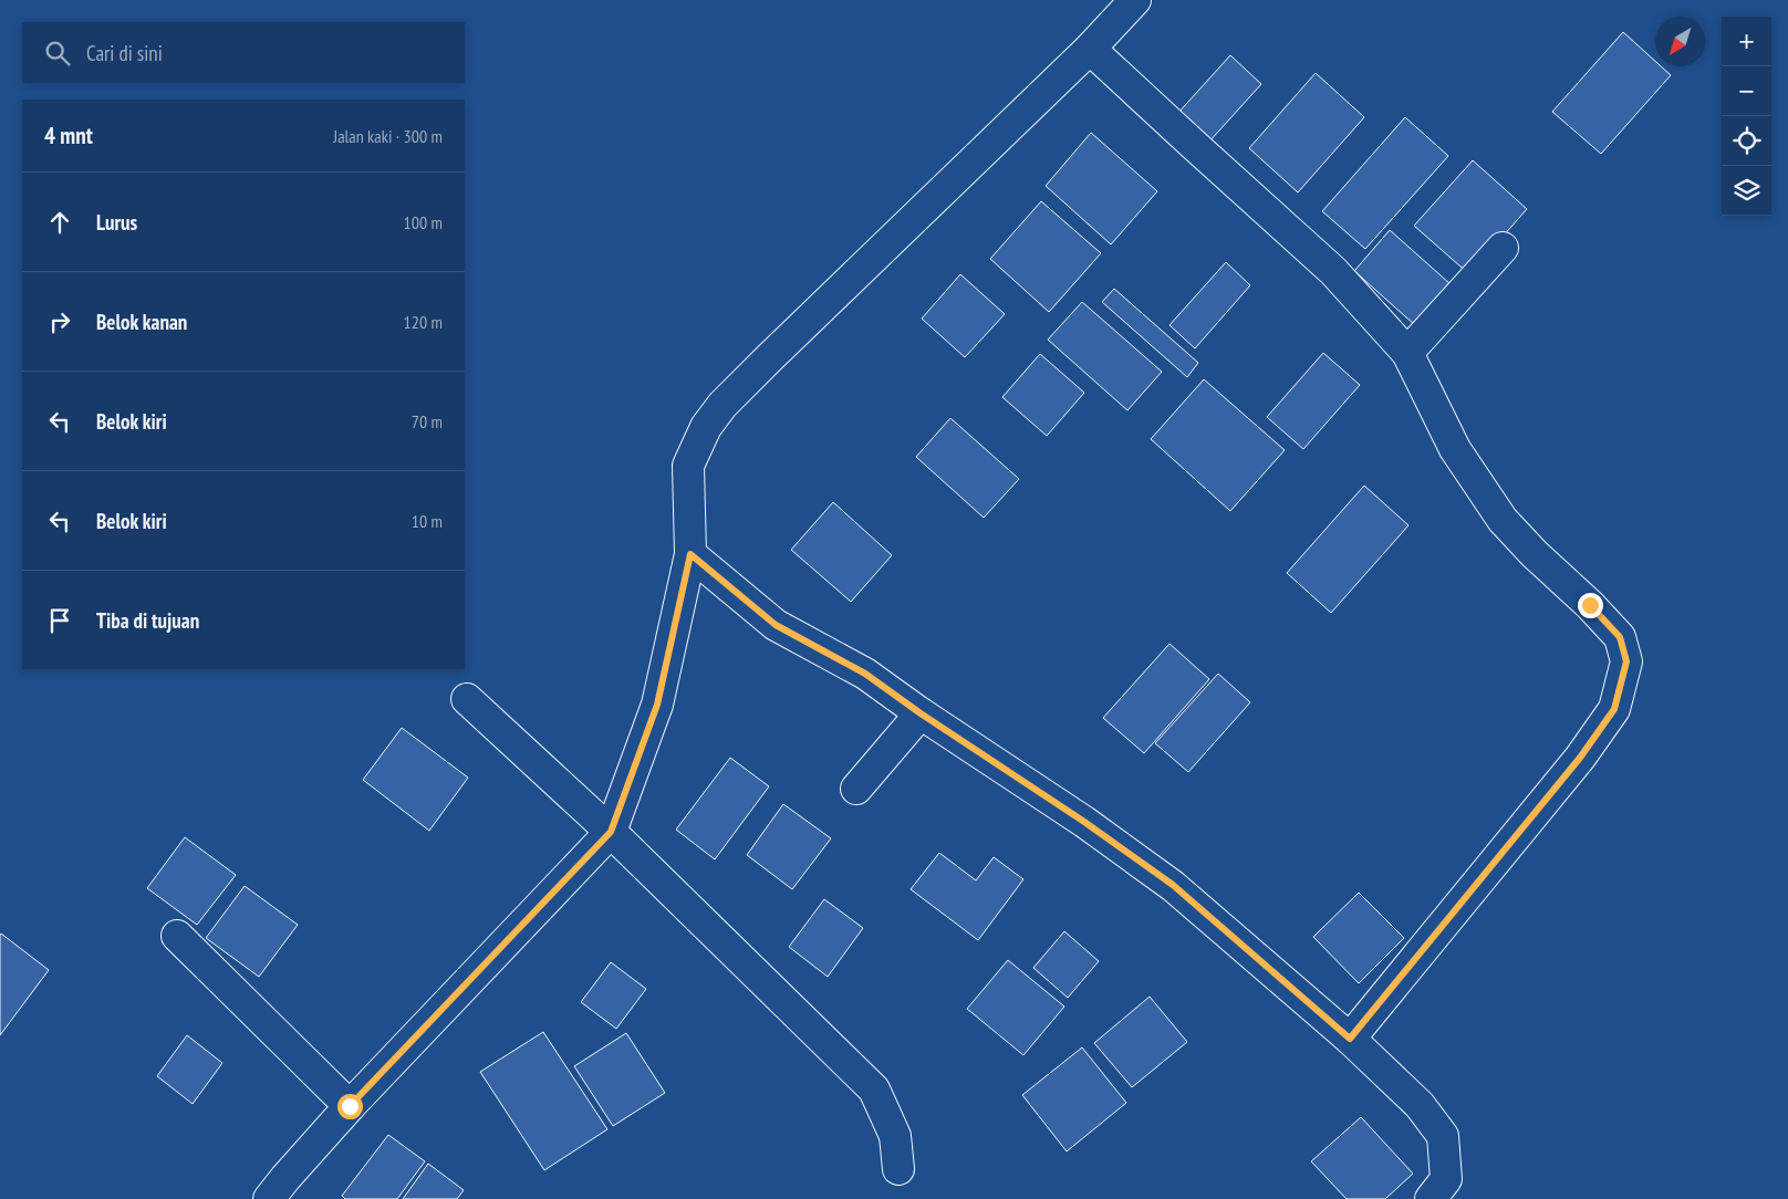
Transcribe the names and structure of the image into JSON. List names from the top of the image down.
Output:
{
  "north": "bottom left",
  "page": {
    "map_buttons": ["+", "−"],
    "search": "Cari di sini",
    "heading": ["4 mnt", "Jalan kaki · 300 m"],
    "list": [
      ["Lurus", "100 m"],
      ["Belok kanan", "120 m"],
      ["Belok kiri", "70 m"],
      ["Belok kiri", "10 m"],
      "Tiba di tujuan"
    ]
  }
}
